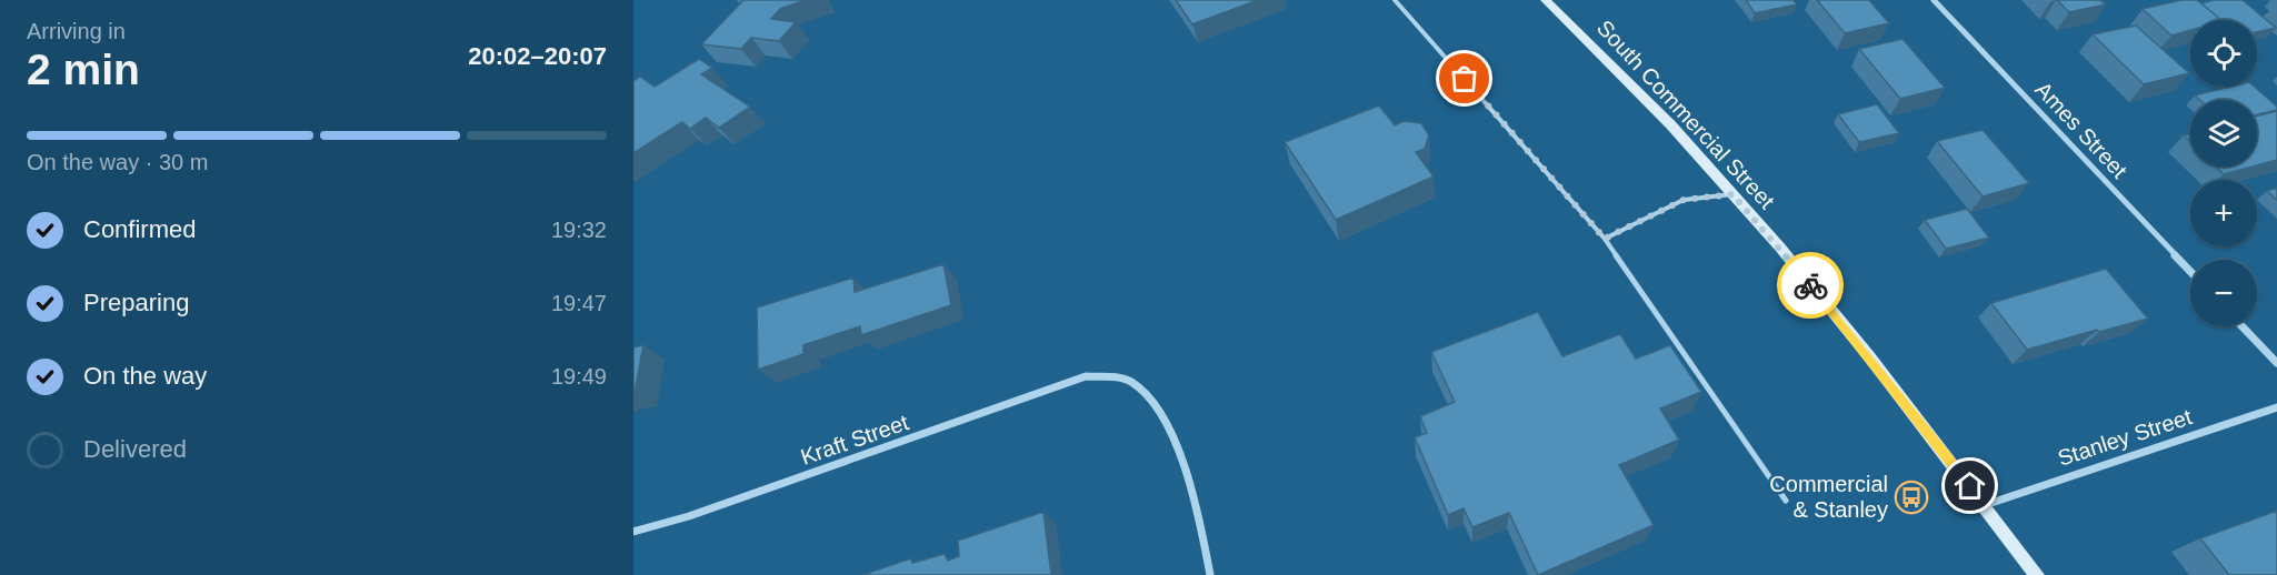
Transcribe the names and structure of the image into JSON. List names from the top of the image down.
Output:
{
  "streets": {
    "main road": ["South Commercial Street"],
    "street": ["Ames Street", "Stanley Street", "Kraft Street"]
  },
  "crossings": [
    ["South Commercial Street", "Stanley Street"]
  ],
  "places": {
    "bus stop": ["Commercial & Stanley"]
  },
  "page": {
    "heading": ["2 min", "Arriving in", "20:02–20:07"],
    "map_buttons": ["+", "−"],
    "bar": "On the way · 30 m",
    "list": [
      ["Confirmed", "19:32"],
      ["Preparing", "19:47"],
      ["On the way", "19:49"],
      "Delivered"
    ]
  }
}
